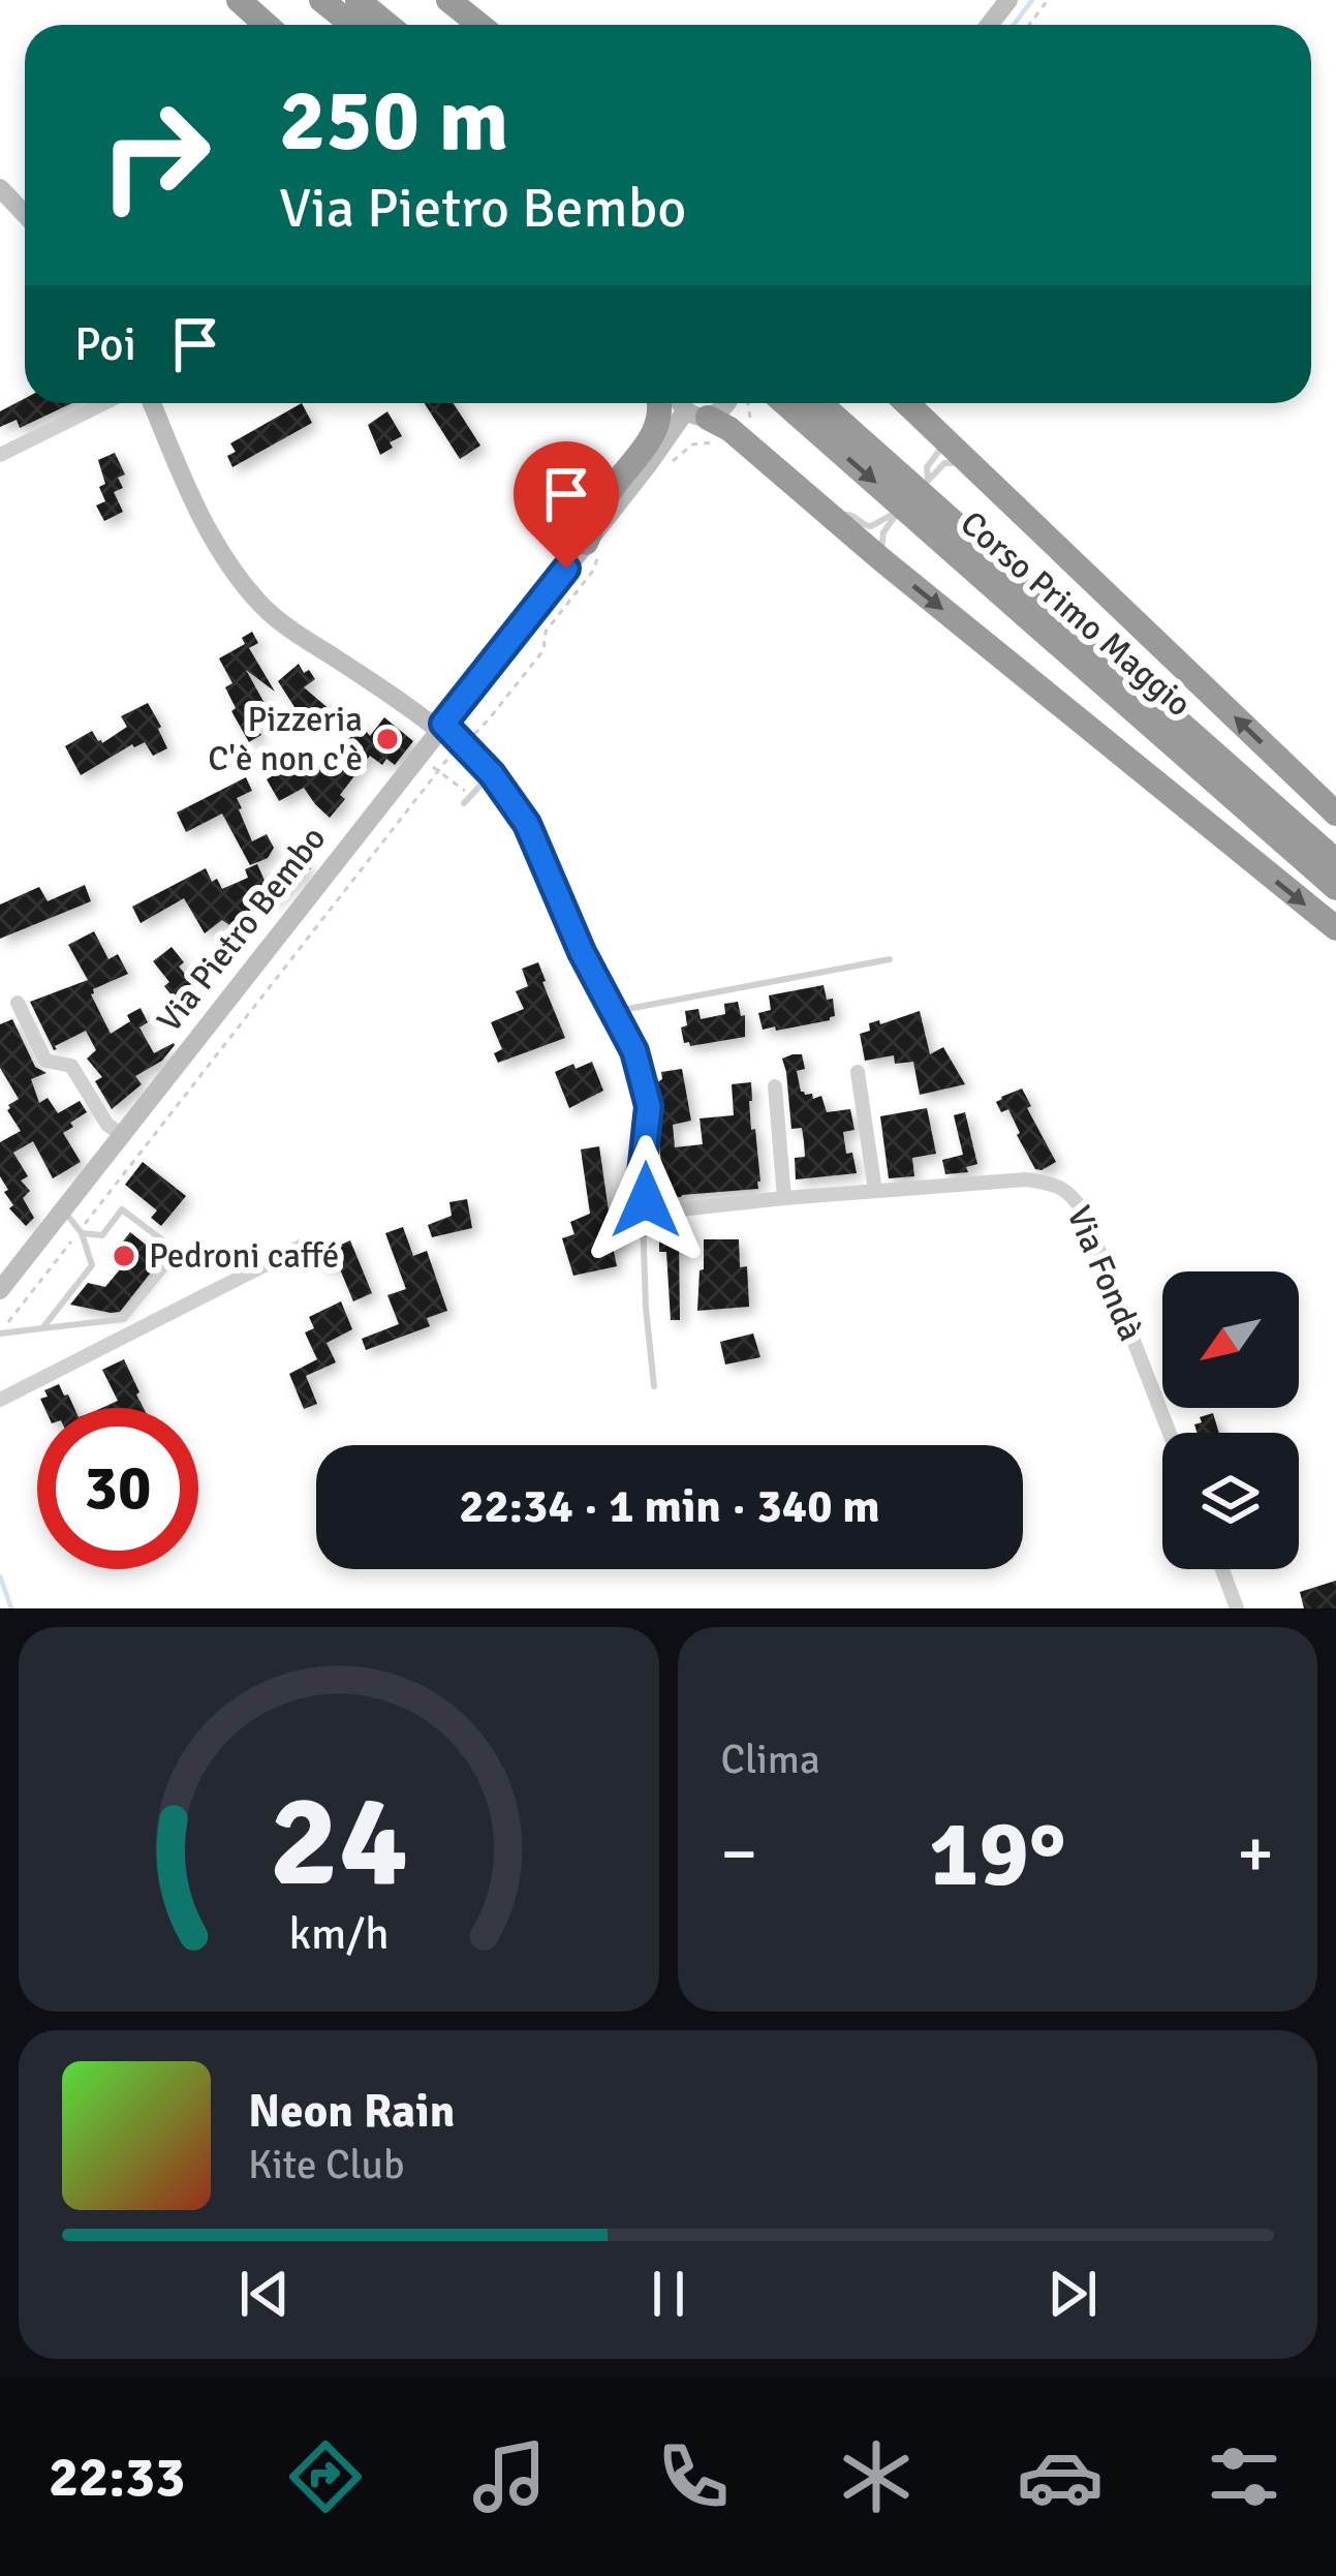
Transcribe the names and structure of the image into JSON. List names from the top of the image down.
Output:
{
  "streets": {
    "highway": ["Corso Primo Maggio"],
    "main road": ["Via Pietro Bembo"],
    "street": ["Via Fondà"]
  },
  "places": ["Pizzeria C'è non c'è", "Pedroni caffé"],
  "north": "bottom left",
  "page": {
    "turn": ["250 m", "Via Pietro Bembo"],
    "then": "Poi",
    "limit": "30",
    "trip": "22:34 · 1 min · 340 m",
    "tile": "Clima",
    "heat": ["−", "19°", "+"],
    "song": ["Neon Rain", "Kite Club"],
    "tabs": "22:33",
    "gauge": ["24", "km/h"]
  }
}
